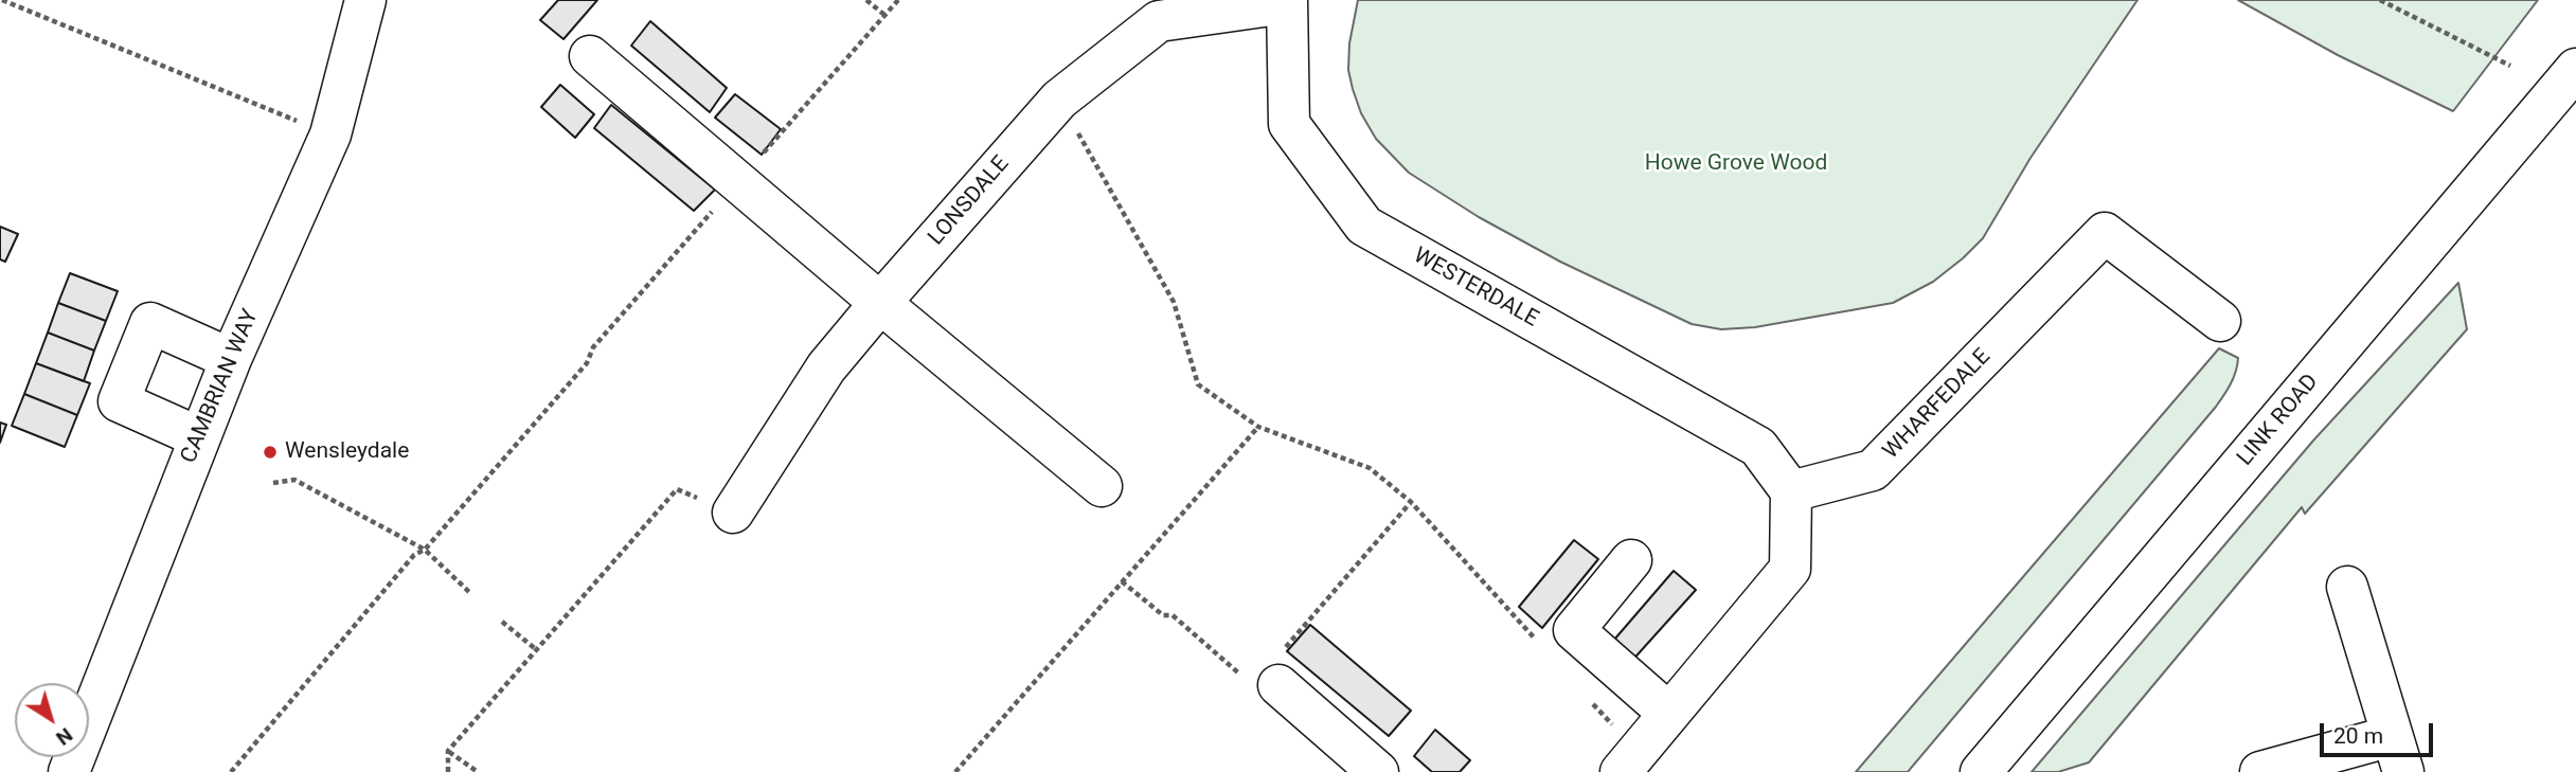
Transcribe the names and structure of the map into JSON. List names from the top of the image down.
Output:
{
  "streets": {
    "street": [
      "LONSDALE",
      "WESTERDALE",
      "CAMBRIAN WAY",
      "WHARFEDALE",
      "LINK ROAD"
    ]
  },
  "crossings": [
    ["LONSDALE", "WESTERDALE"],
    ["WESTERDALE", "WHARFEDALE"]
  ],
  "parks": ["Howe Grove Wood"],
  "places": ["Wensleydale"],
  "scale_bar": "20 m",
  "north": "bottom right"
}
